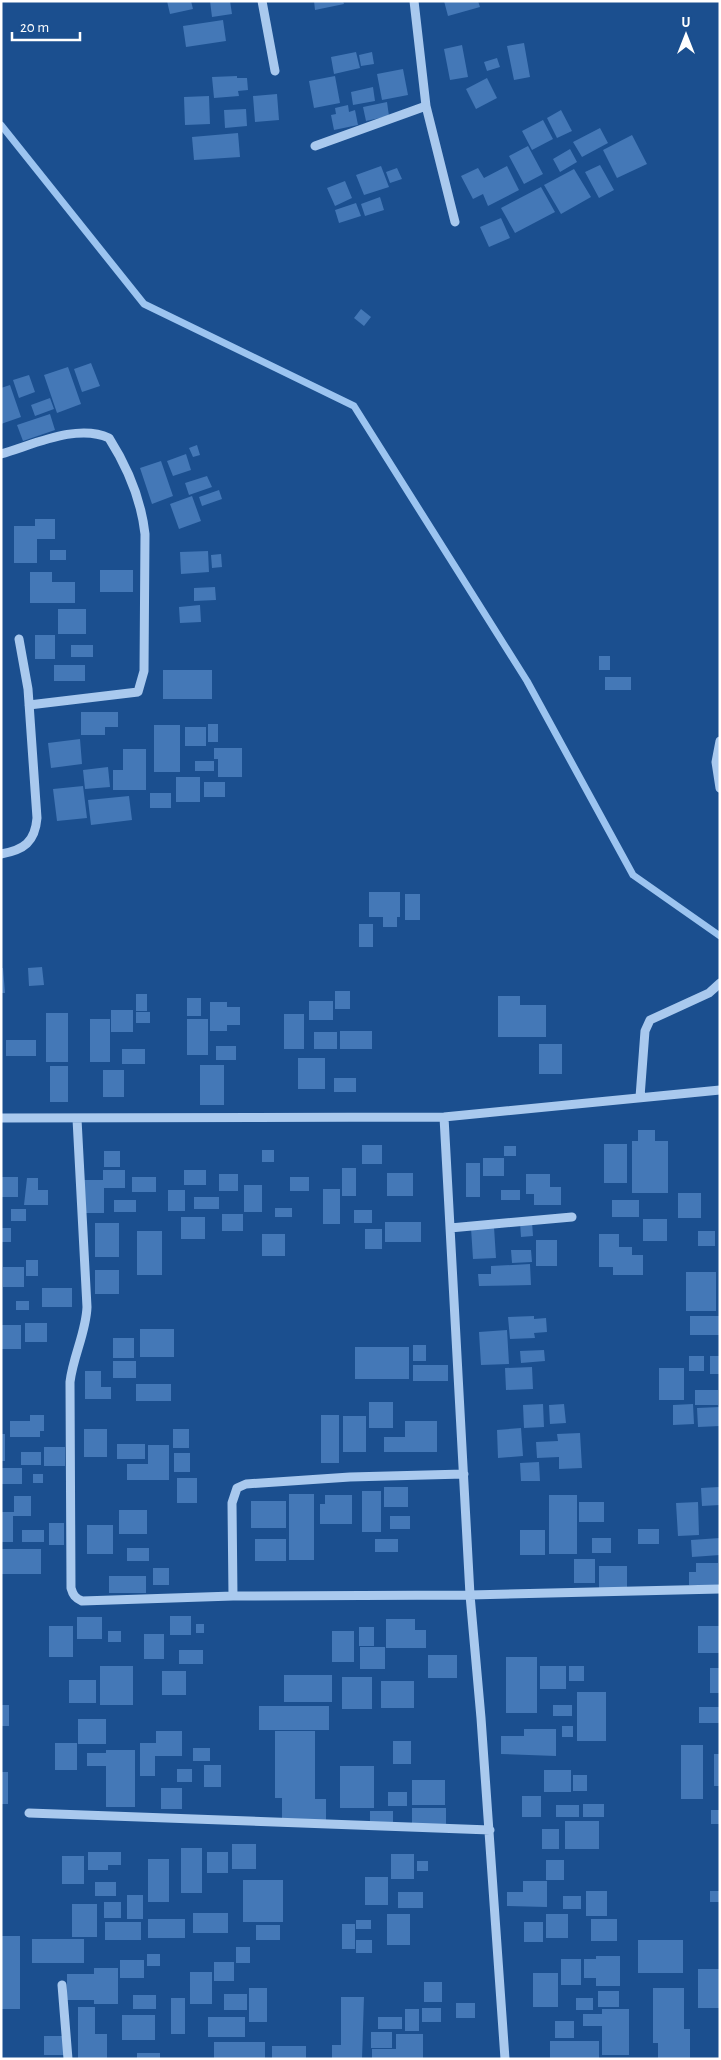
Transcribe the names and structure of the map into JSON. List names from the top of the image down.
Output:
{
  "scale_bar": "20 m",
  "north": "top"
}
